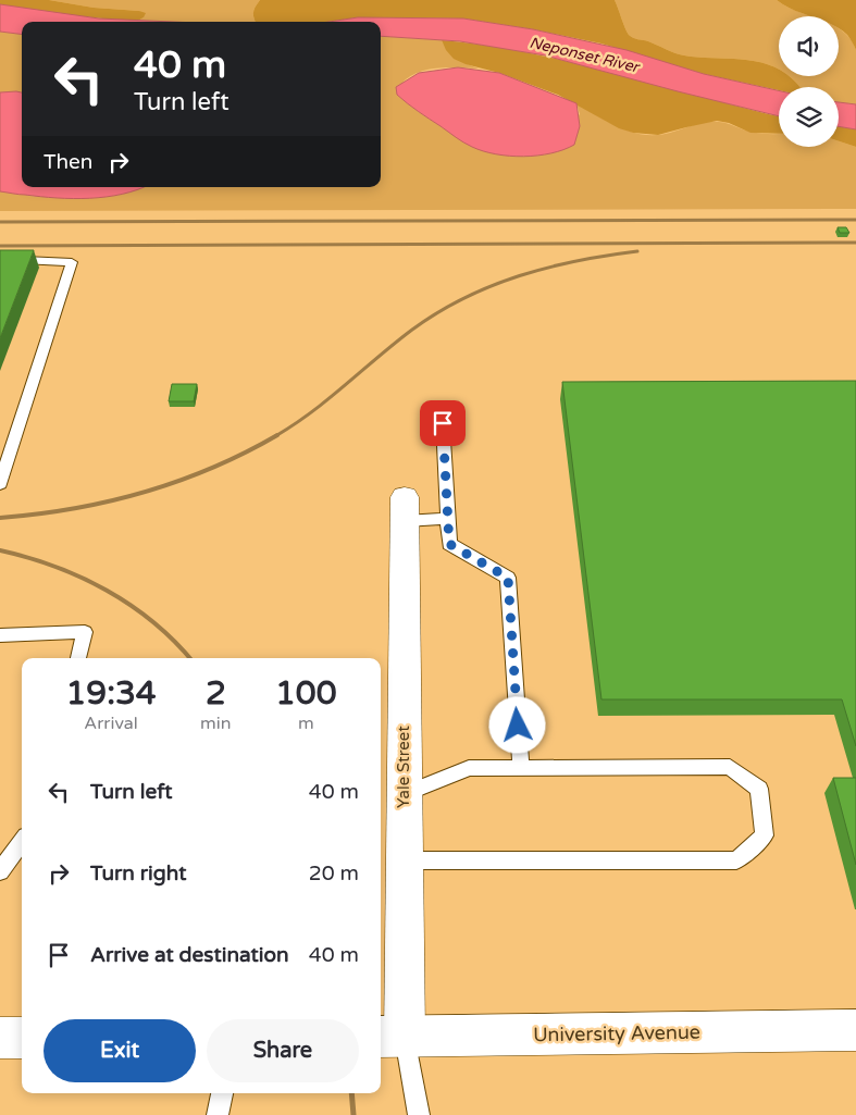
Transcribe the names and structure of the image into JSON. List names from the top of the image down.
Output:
{
  "streets": {
    "street": ["Yale Street", "University Avenue"]
  },
  "crossings": [
    ["Yale Street", "University Avenue"]
  ],
  "water": ["Neponset River"],
  "page": {
    "turn": ["40 m", "Turn left"],
    "then": "Then",
    "eta": [
      "19:34",
      "Arrival",
      "2",
      "min",
      "100",
      "m"
    ],
    "list": [
      {
        "name": "Turn left",
        "value": "40 m"
      },
      {
        "name": "Turn right",
        "value": "20 m"
      },
      {
        "name": "Arrive at destination",
        "value": "40 m"
      }
    ],
    "buttons": ["Exit", "Share"]
  }
}
